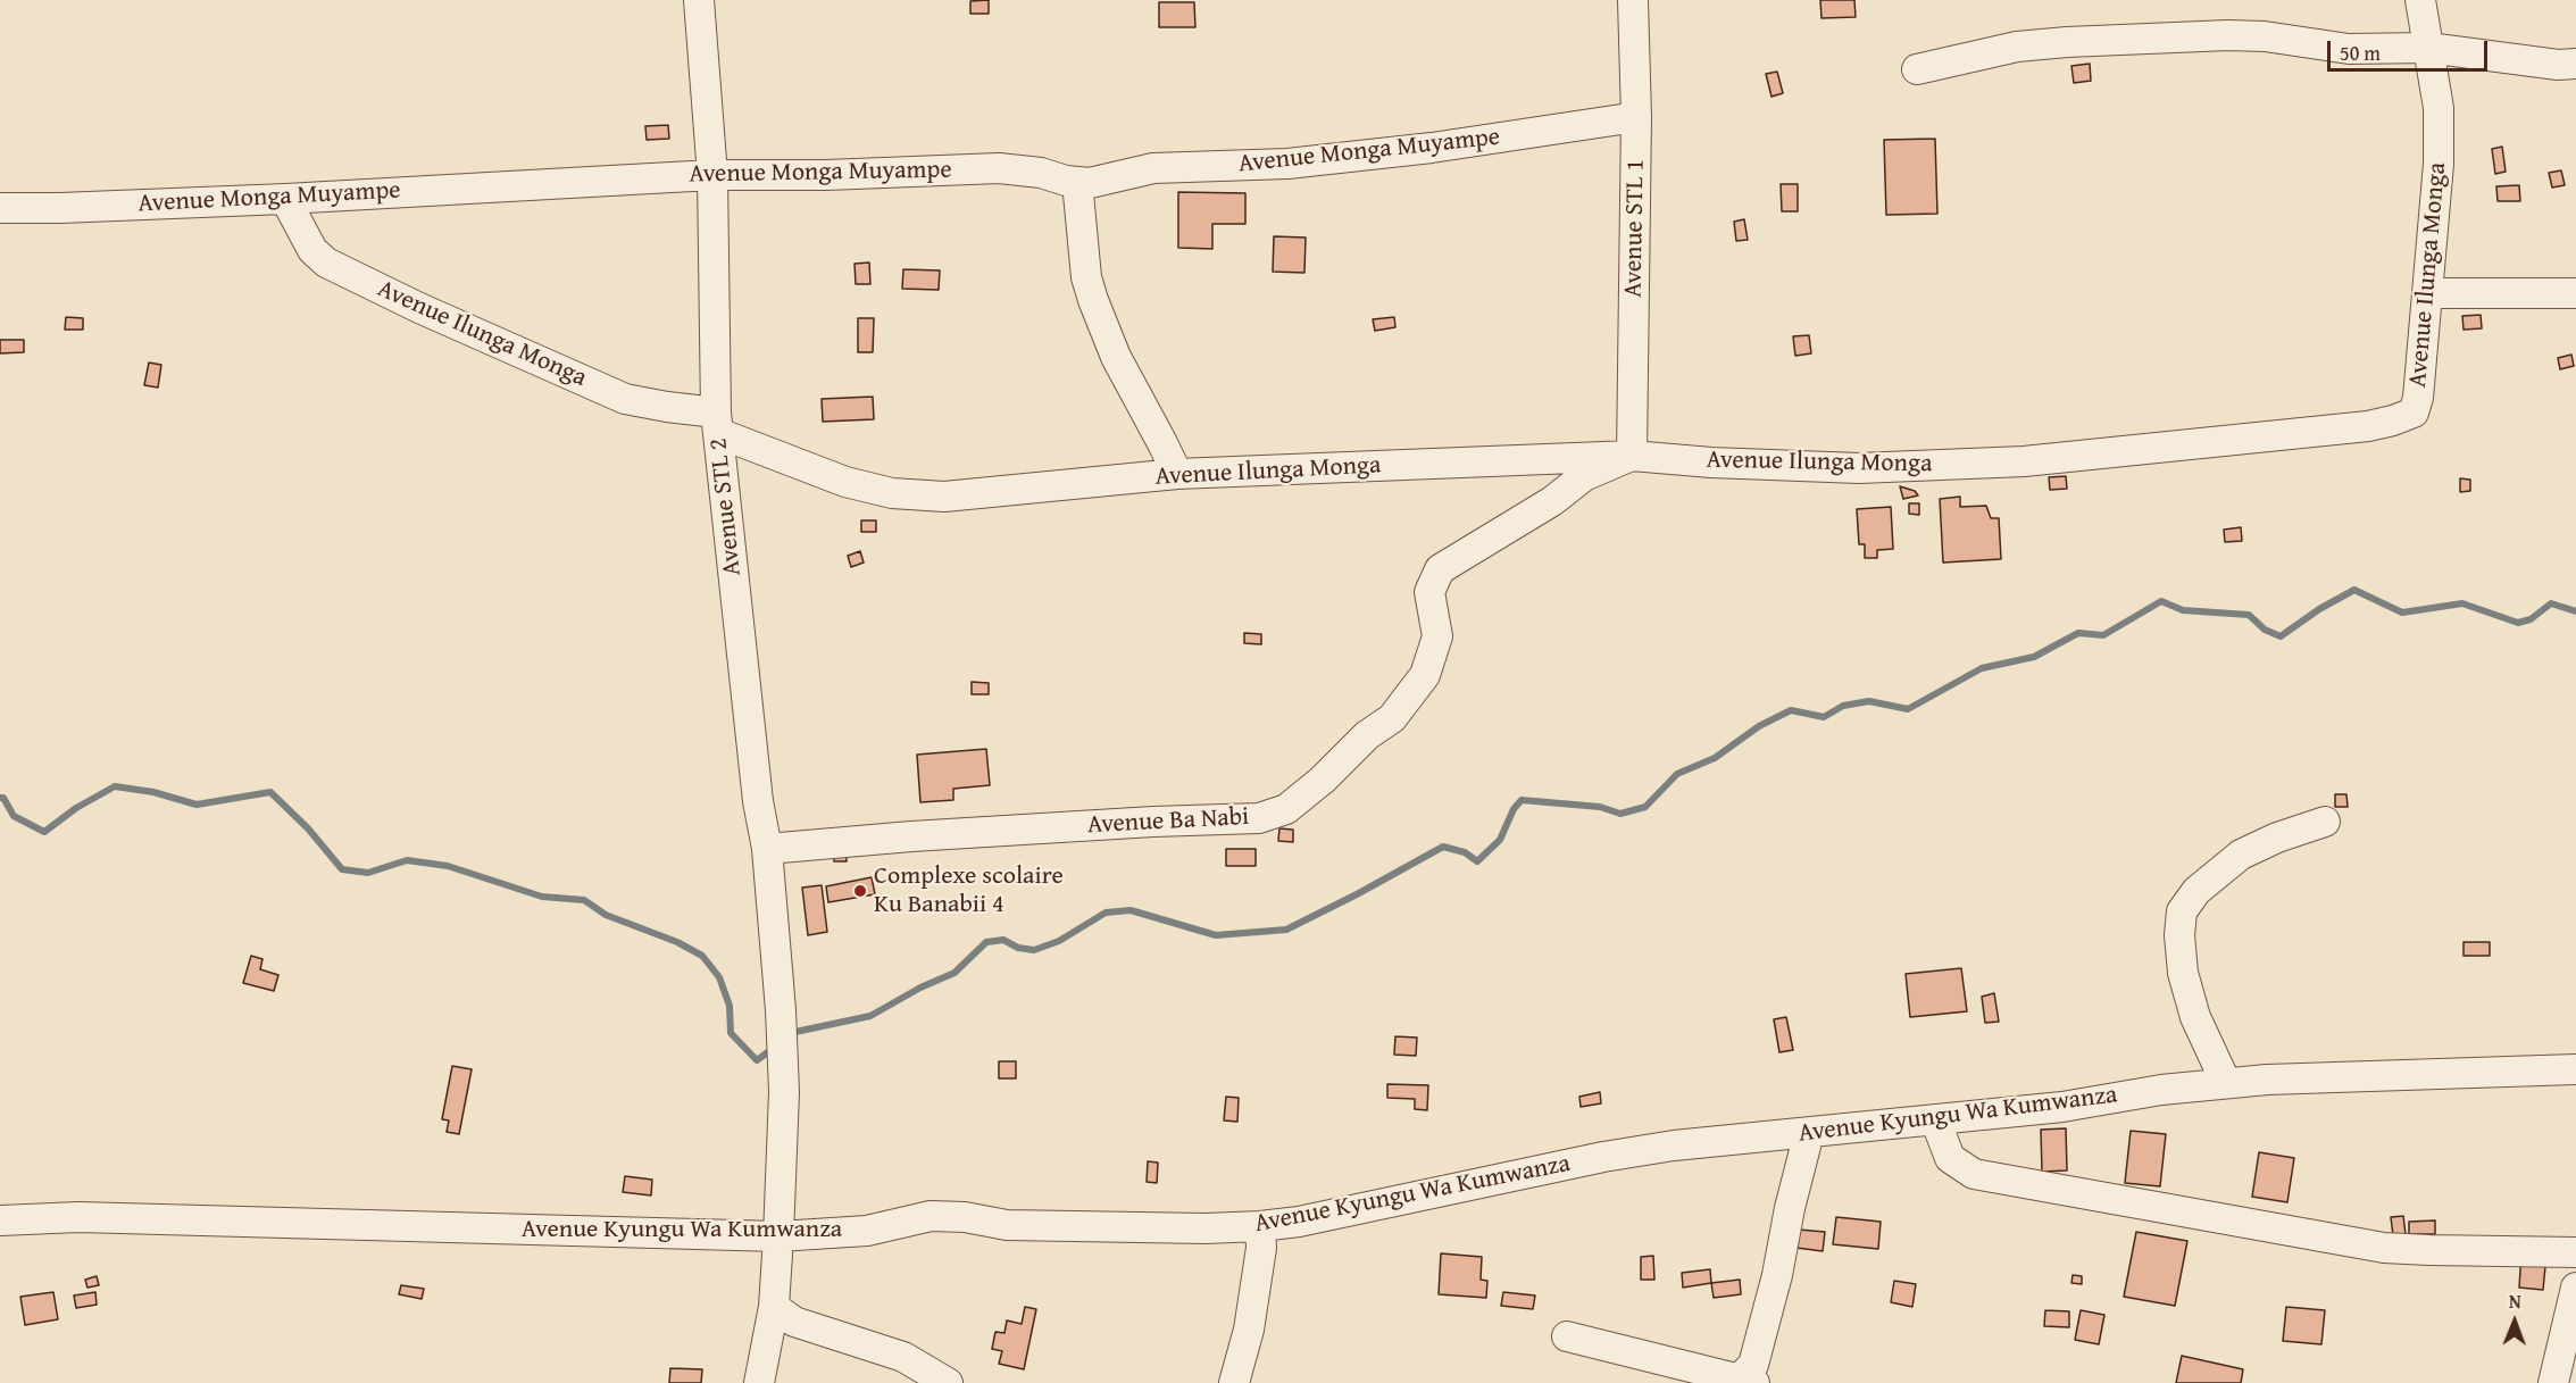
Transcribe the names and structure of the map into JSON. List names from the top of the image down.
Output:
{
  "streets": {
    "street": [
      "Avenue Monga Muyampe",
      "Avenue STL 1",
      "Avenue Ilunga Monga",
      "Avenue STL 2",
      "Avenue Ba Nabi",
      "Avenue Kyungu Wa Kumwanza"
    ]
  },
  "crossings": [
    ["Avenue Monga Muyampe", "Avenue STL 1"],
    ["Avenue Monga Muyampe", "Avenue Ilunga Monga"],
    ["Avenue Monga Muyampe", "Avenue STL 2"],
    ["Avenue STL 1", "Avenue Ilunga Monga"],
    ["Avenue STL 1", "Avenue Ba Nabi"],
    ["Avenue Ilunga Monga", "Avenue STL 2"],
    ["Avenue Ilunga Monga", "Avenue Ba Nabi"],
    ["Avenue STL 2", "Avenue Ba Nabi"],
    ["Avenue STL 2", "Avenue Kyungu Wa Kumwanza"]
  ],
  "places": ["Complexe scolaire Ku Banabii 4"],
  "scale_bar": "50 m",
  "north": "top"
}
